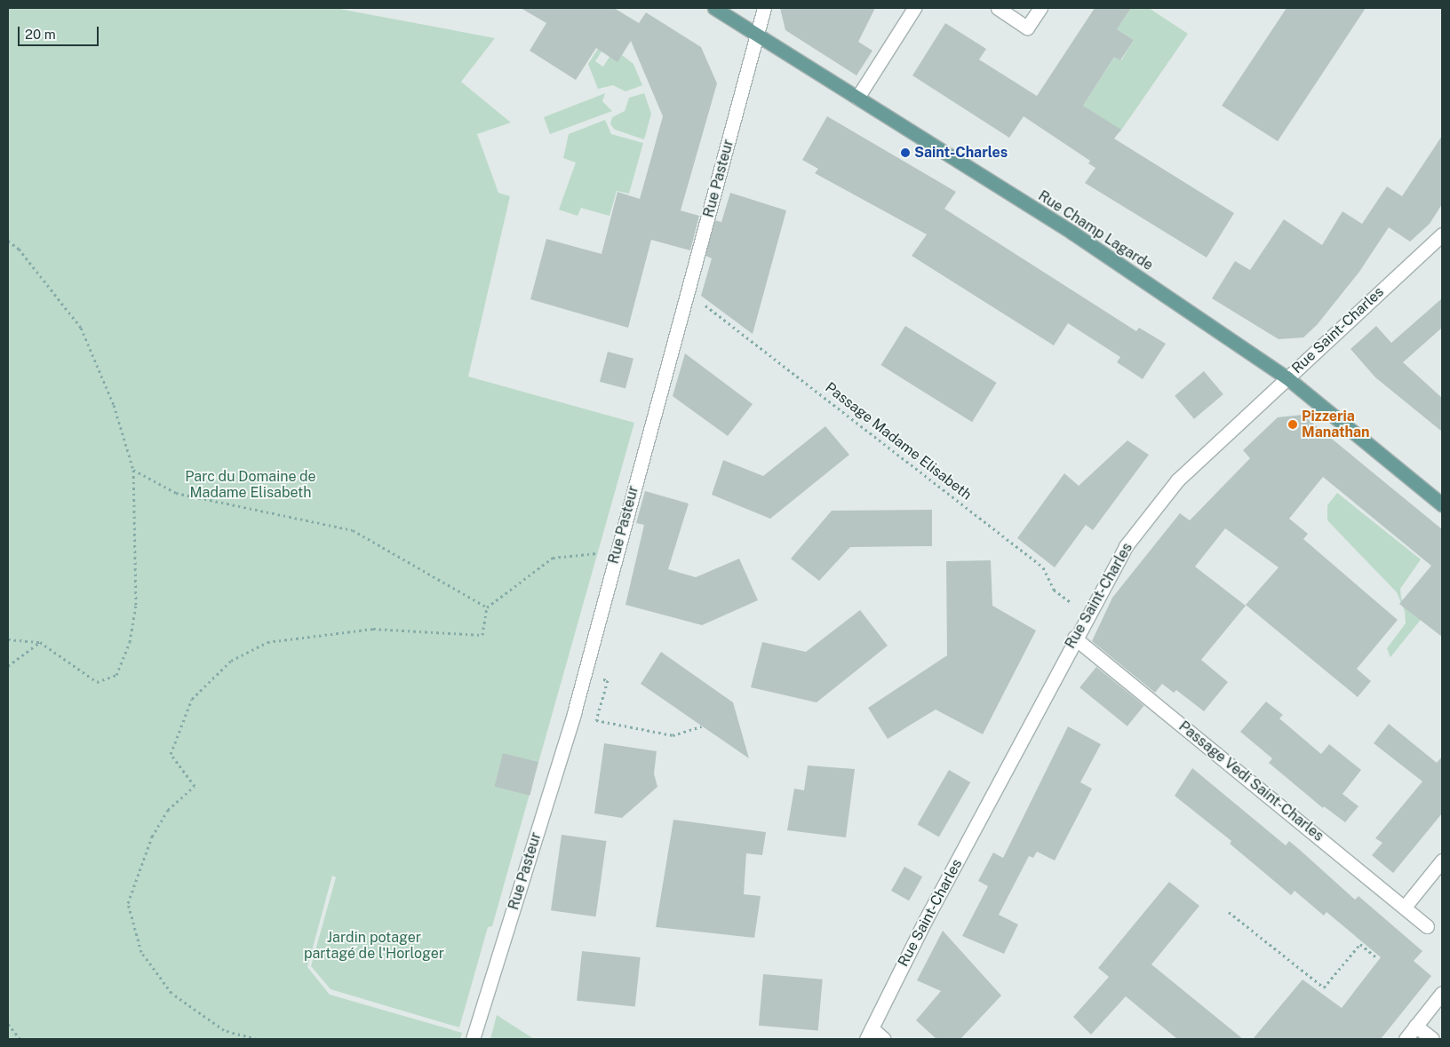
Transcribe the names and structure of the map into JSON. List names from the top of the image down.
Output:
{
  "streets": {
    "main road": ["Rue Champ Lagarde"],
    "street": ["Rue Pasteur", "Rue Saint-Charles", "Passage Vedi Saint-Charles"],
    "path": ["Passage Madame Elisabeth"]
  },
  "crossings": [
    ["Rue Pasteur", "Rue Champ Lagarde"],
    ["Rue Pasteur", "Passage Madame Elisabeth"],
    ["Rue Champ Lagarde", "Rue Saint-Charles"],
    ["Rue Saint-Charles", "Passage Madame Elisabeth"],
    ["Rue Saint-Charles", "Passage Vedi Saint-Charles"]
  ],
  "parks": ["Parc du Domaine de Madame Elisabeth", "Jardin potager partagé de l'Horloger"],
  "places": ["Saint-Charles", "Pizzeria Manathan"],
  "scale_bar": "20 m"
}
